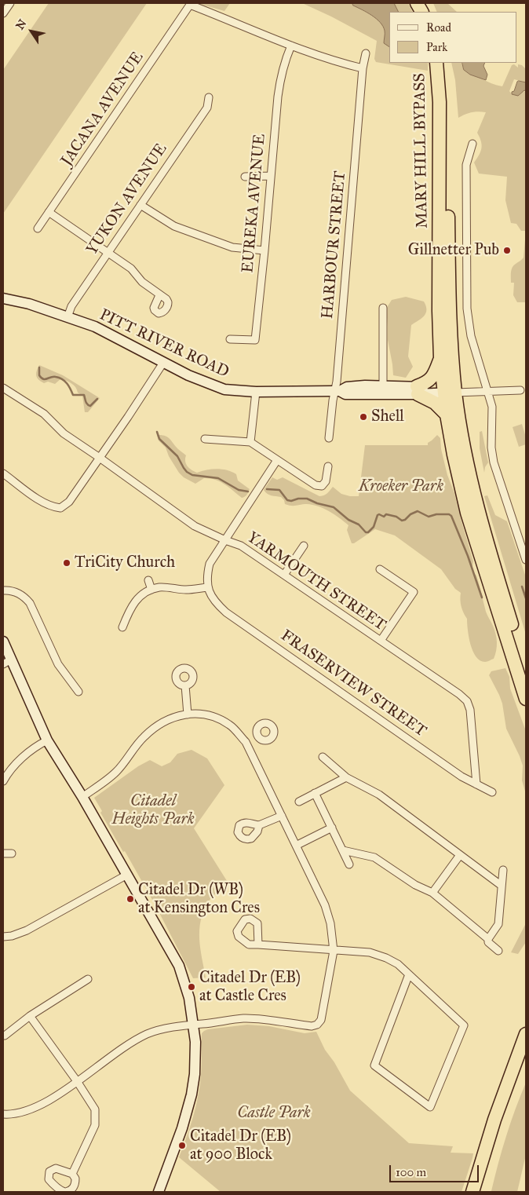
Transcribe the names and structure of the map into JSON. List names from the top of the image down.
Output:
{
  "streets": {
    "highway": ["MARY HILL BYPASS"],
    "street": [
      "JACANA AVENUE",
      "YUKON AVENUE",
      "EUREKA AVENUE",
      "HARBOUR STREET",
      "PITT RIVER ROAD",
      "YARMOUTH STREET",
      "FRASERVIEW STREET"
    ]
  },
  "crossings": [
    ["JACANA AVENUE", "EUREKA AVENUE"],
    ["MARY HILL BYPASS", "PITT RIVER ROAD"],
    ["YUKON AVENUE", "PITT RIVER ROAD"],
    ["HARBOUR STREET", "PITT RIVER ROAD"],
    ["YARMOUTH STREET", "FRASERVIEW STREET"]
  ],
  "parks": ["Kroeker Park", "Citadel Heights Park", "Castle Park"],
  "places": [
    "Gillnetter Pub",
    "Shell",
    "TriCity Church",
    "Citadel Dr (WB) at Kensington Cres",
    "Citadel Dr (EB) at Castle Cres",
    "Citadel Dr (EB) at 900 Block"
  ],
  "legend": ["Road", "Park"],
  "scale_bar": "100 m",
  "north": "top left"
}
